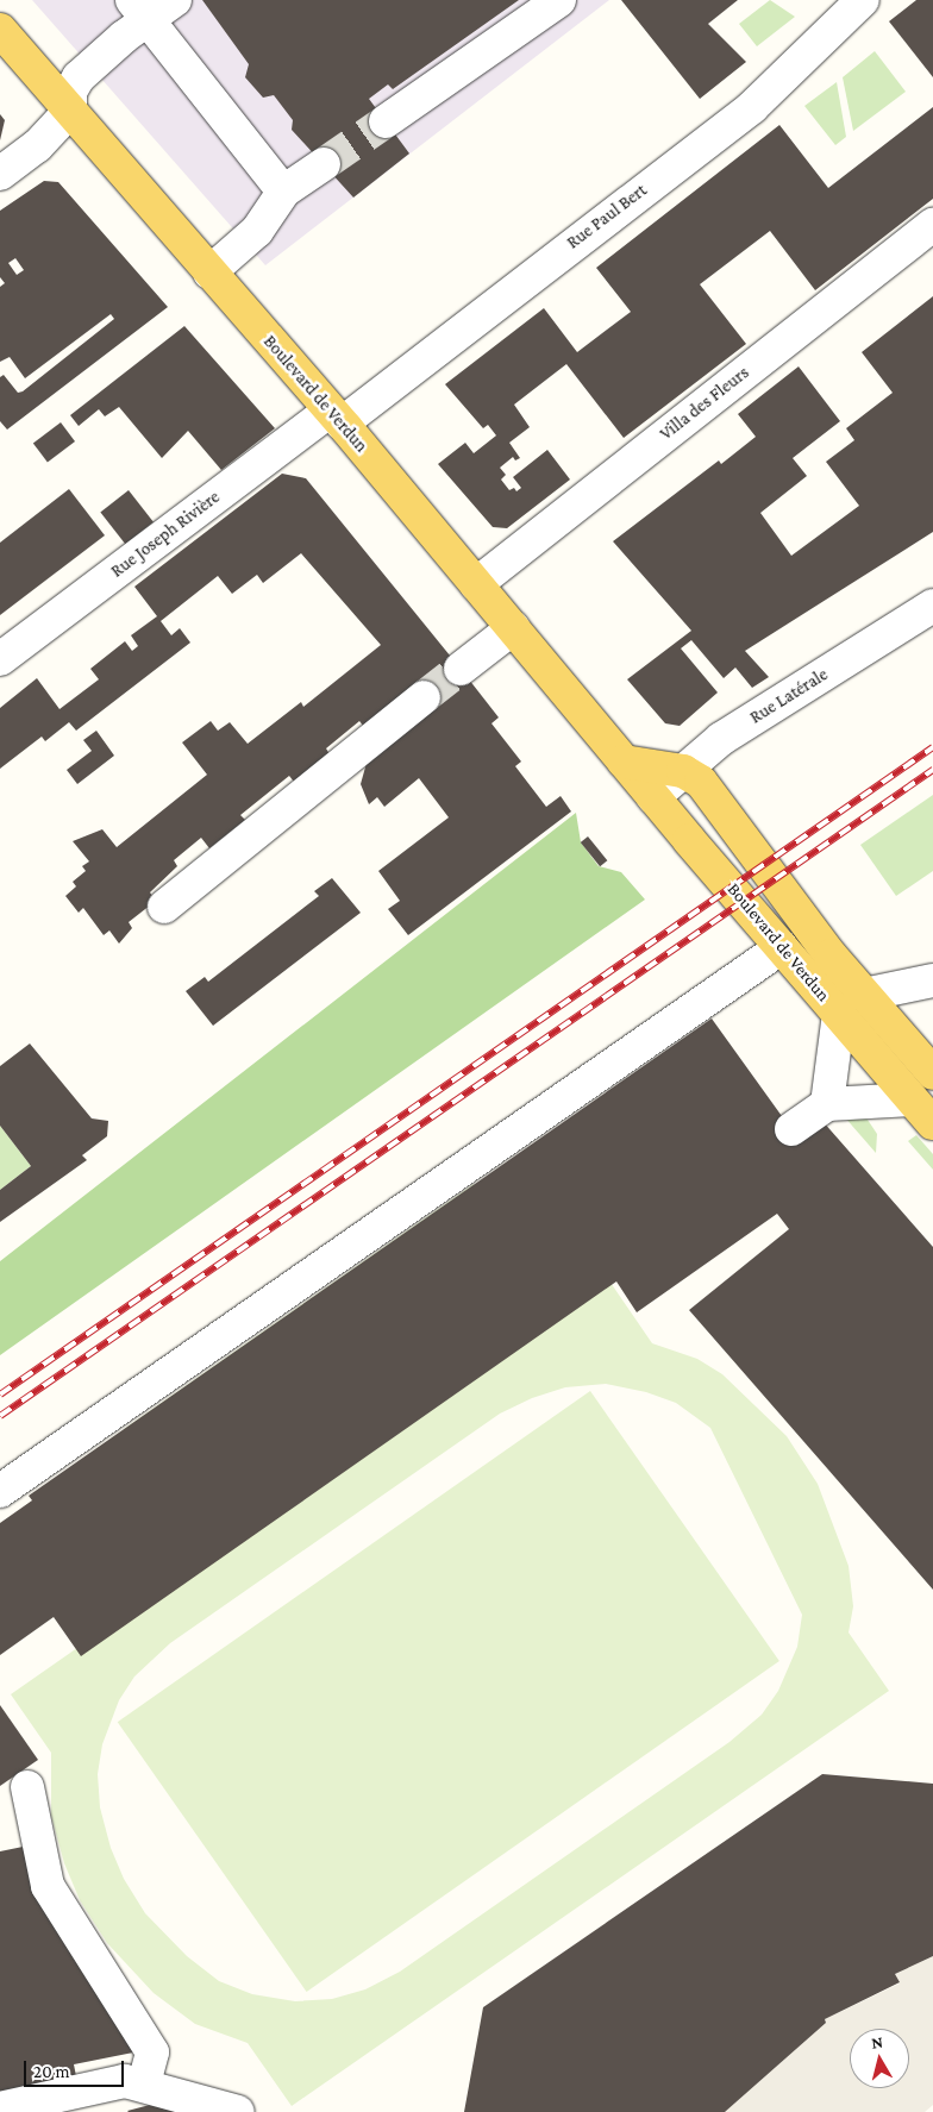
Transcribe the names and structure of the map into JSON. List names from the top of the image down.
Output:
{
  "streets": {
    "main road": ["Boulevard de Verdun"],
    "street": [
      "Rue Paul Bert",
      "Villa des Fleurs",
      "Rue Joseph Rivière",
      "Rue Latérale"
    ]
  },
  "crossings": [
    ["Rue Paul Bert", "Boulevard de Verdun"],
    ["Rue Paul Bert", "Rue Joseph Rivière"],
    ["Boulevard de Verdun", "Villa des Fleurs"],
    ["Boulevard de Verdun", "Rue Joseph Rivière"],
    ["Boulevard de Verdun", "Rue Latérale"]
  ],
  "scale_bar": "20 m",
  "north": "top"
}
